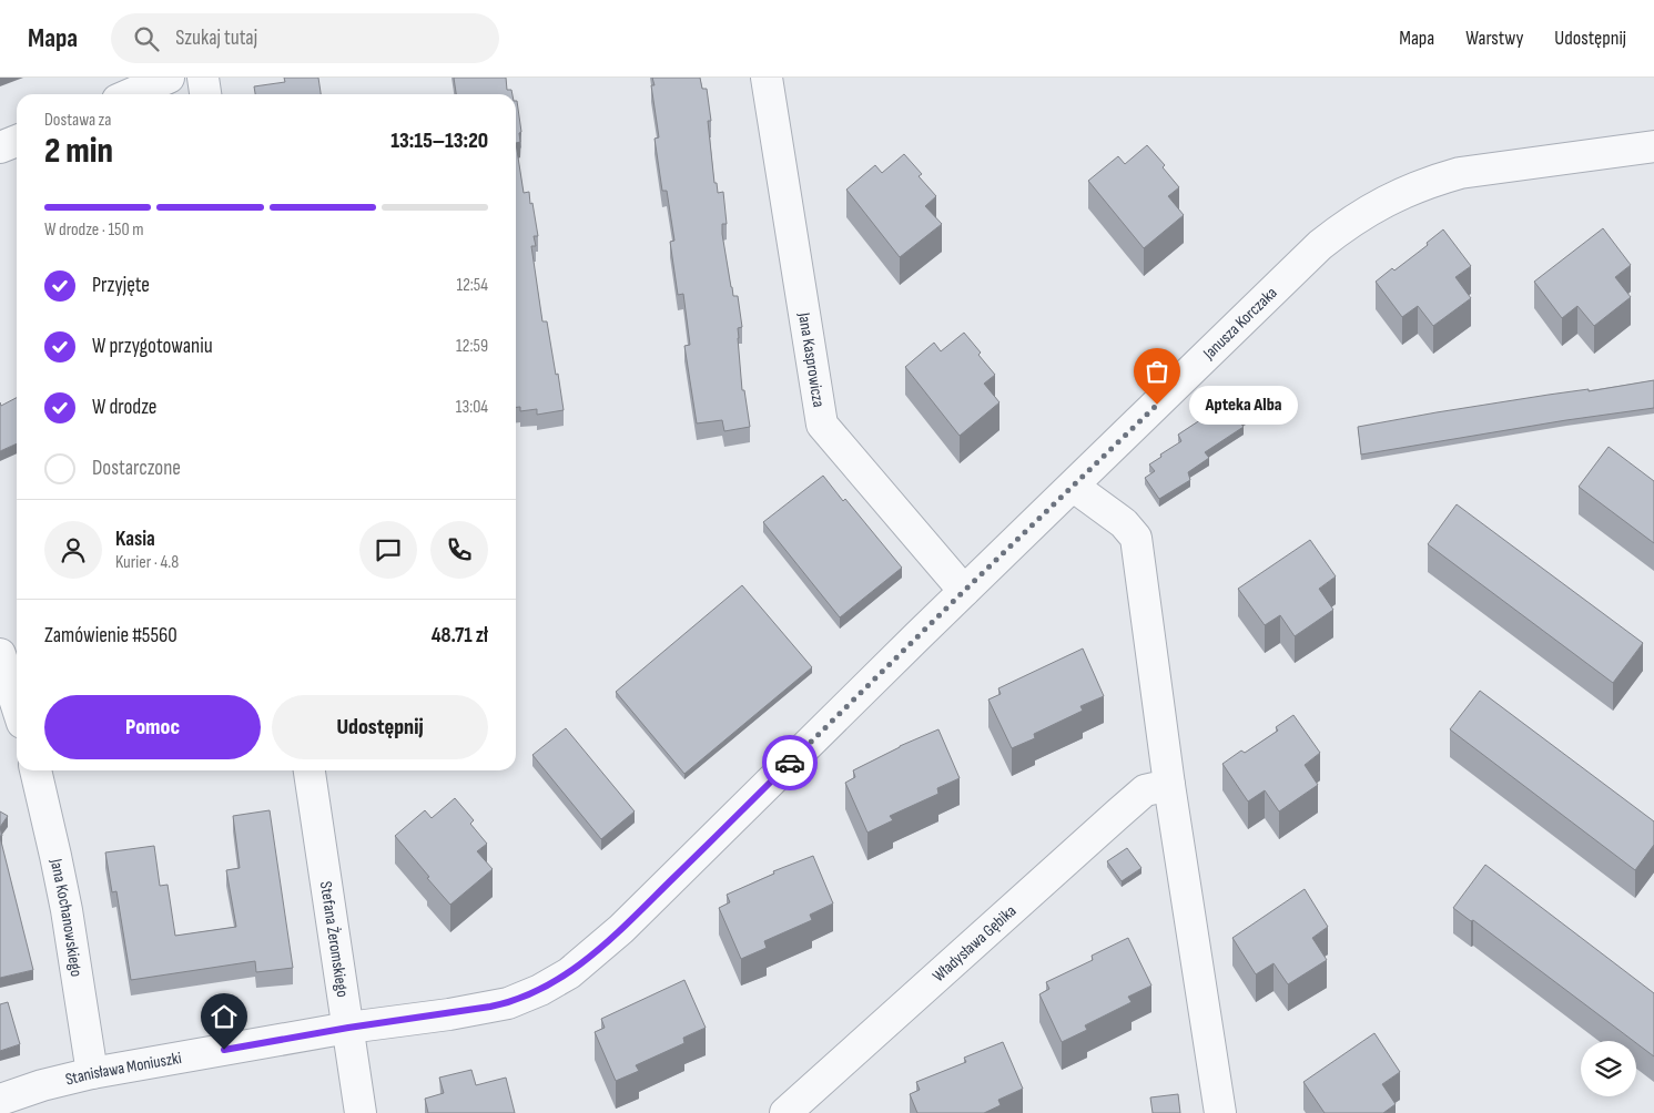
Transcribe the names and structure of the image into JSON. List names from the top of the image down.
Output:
{
  "streets": {
    "street": [
      "Janusza Korczaka",
      "Jana Kasprowicza",
      "Jana Kochanowskiego",
      "Stefana Żeromskiego",
      "Władysława Gębika",
      "Stanisława Moniuszki"
    ]
  },
  "crossings": [
    ["Janusza Korczaka", "Jana Kasprowicza"],
    ["Janusza Korczaka", "Stefana Żeromskiego"],
    ["Janusza Korczaka", "Stanisława Moniuszki"],
    ["Jana Kochanowskiego", "Stanisława Moniuszki"],
    ["Stefana Żeromskiego", "Stanisława Moniuszki"]
  ],
  "places": ["Apteka Alba"],
  "page": {
    "header": "Mapa",
    "search": "Szukaj tutaj",
    "nav": ["Mapa", "Warstwy", "Udostępnij"],
    "heading": ["2 min", "Dostawa za", "13:15–13:20"],
    "panel": [
      "Kasia",
      "Kurier · 4.8",
      "Zamówienie #5560",
      "48.71 zł"
    ],
    "bar": "W drodze · 150 m",
    "list": [
      ["Przyjęte", "12:54"],
      ["W przygotowaniu", "12:59"],
      ["W drodze", "13:04"],
      "Dostarczone"
    ],
    "bubble": "Apteka Alba",
    "buttons": ["Pomoc", "Udostępnij"]
  }
}
